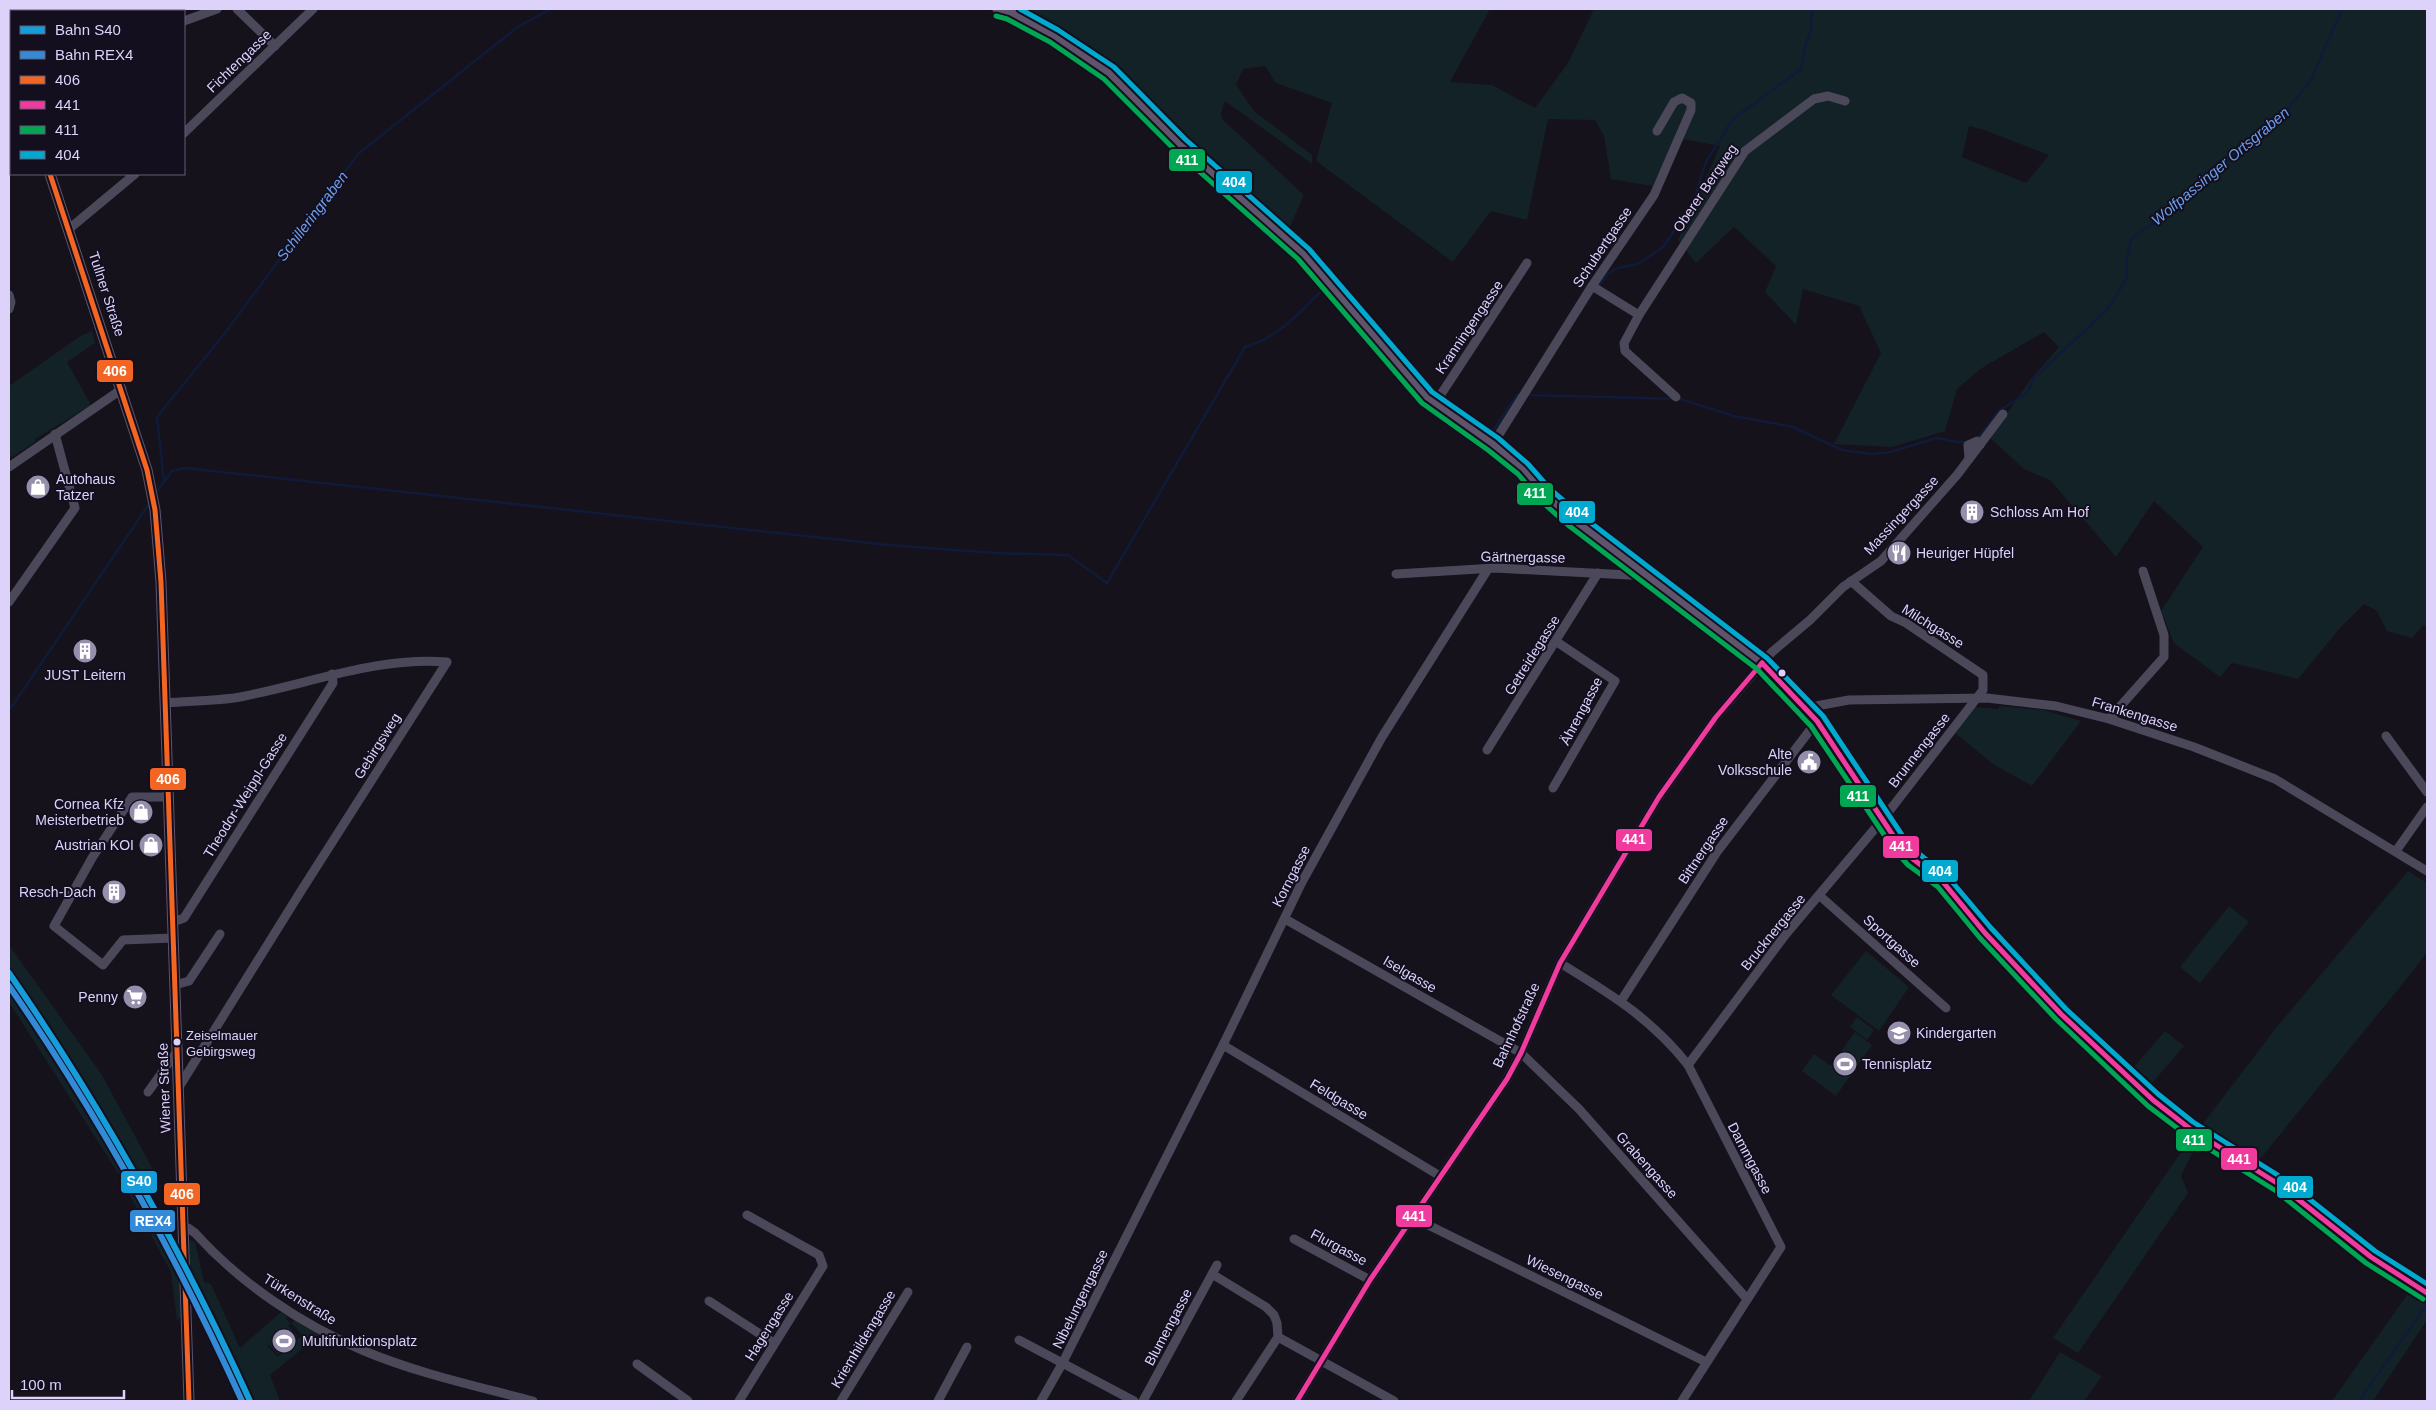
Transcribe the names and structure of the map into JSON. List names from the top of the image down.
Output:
{
  "streets": {
    "main road": ["Tullner Straße", "Wiener Straße"],
    "street": [
      "Fichtengasse",
      "Oberer Bergweg",
      "Schubertgasse",
      "Kranningengasse",
      "Massingergasse",
      "Gärtnergasse",
      "Milchgasse",
      "Getreidegasse",
      "Ährengasse",
      "Frankengasse",
      "Gebirgsweg",
      "Brunnengasse",
      "Theodor-Weippl-Gasse",
      "Bittnergasse",
      "Korngasse",
      "Brucknergasse",
      "Sportgasse",
      "Iselgasse",
      "Bahnhofstraße",
      "Feldgasse",
      "Dammgasse",
      "Grabengasse",
      "Flurgasse",
      "Wiesengasse",
      "Türkenstraße",
      "Nibelungengasse",
      "Hagengasse",
      "Blumengasse",
      "Kriemhildengasse"
    ]
  },
  "crossings": [
    ["Tullner Straße", "Gebirgsweg"],
    ["Tullner Straße", "Wiener Straße"],
    ["Massingergasse", "Milchgasse"],
    ["Massingergasse", "Bahnhofstraße"],
    ["Gärtnergasse", "Getreidegasse"],
    ["Gärtnergasse", "Korngasse"],
    ["Milchgasse", "Frankengasse"],
    ["Milchgasse", "Brunnengasse"],
    ["Getreidegasse", "Ährengasse"],
    ["Frankengasse", "Brunnengasse"],
    ["Gebirgsweg", "Theodor-Weippl-Gasse"],
    ["Gebirgsweg", "Wiener Straße"],
    ["Brunnengasse", "Brucknergasse"],
    ["Theodor-Weippl-Gasse", "Wiener Straße"],
    ["Bittnergasse", "Dammgasse"],
    ["Korngasse", "Iselgasse"],
    ["Korngasse", "Feldgasse"],
    ["Korngasse", "Nibelungengasse"],
    ["Brucknergasse", "Sportgasse"],
    ["Brucknergasse", "Dammgasse"],
    ["Iselgasse", "Bahnhofstraße"],
    ["Iselgasse", "Grabengasse"],
    ["Bahnhofstraße", "Feldgasse"],
    ["Bahnhofstraße", "Dammgasse"],
    ["Bahnhofstraße", "Grabengasse"],
    ["Bahnhofstraße", "Flurgasse"],
    ["Bahnhofstraße", "Wiesengasse"],
    ["Wiener Straße", "Türkenstraße"],
    ["Dammgasse", "Grabengasse"],
    ["Dammgasse", "Wiesengasse"]
  ],
  "water": ["Wolfpassinger Ortsgraben", "Schilleringraben"],
  "places": {
    "shop": ["Autohaus Tatzer", "Cornea Kfz Meisterbetrieb", "Austrian KOI"],
    "building": ["Schloss Am Hof", "JUST Leitern", "Resch-Dach"],
    "restaurant": ["Heuriger Hüpfel"],
    "public building": ["Alte Volksschule"],
    "supermarket": ["Penny"],
    "school or university": ["Kindergarten"],
    "other": ["Zeiselmauer Gebirgsweg"],
    "sports": ["Tennisplatz", "Multifunktionsplatz"]
  },
  "lines": [
    "transit line 404",
    "transit line 411",
    "transit line 406",
    "transit line 441",
    "rail line S40",
    "rail line REX4"
  ],
  "legend": [
    "Bahn S40",
    "Bahn REX4",
    "406",
    "441",
    "411",
    "404"
  ],
  "scale_bar": "100 m"
}
